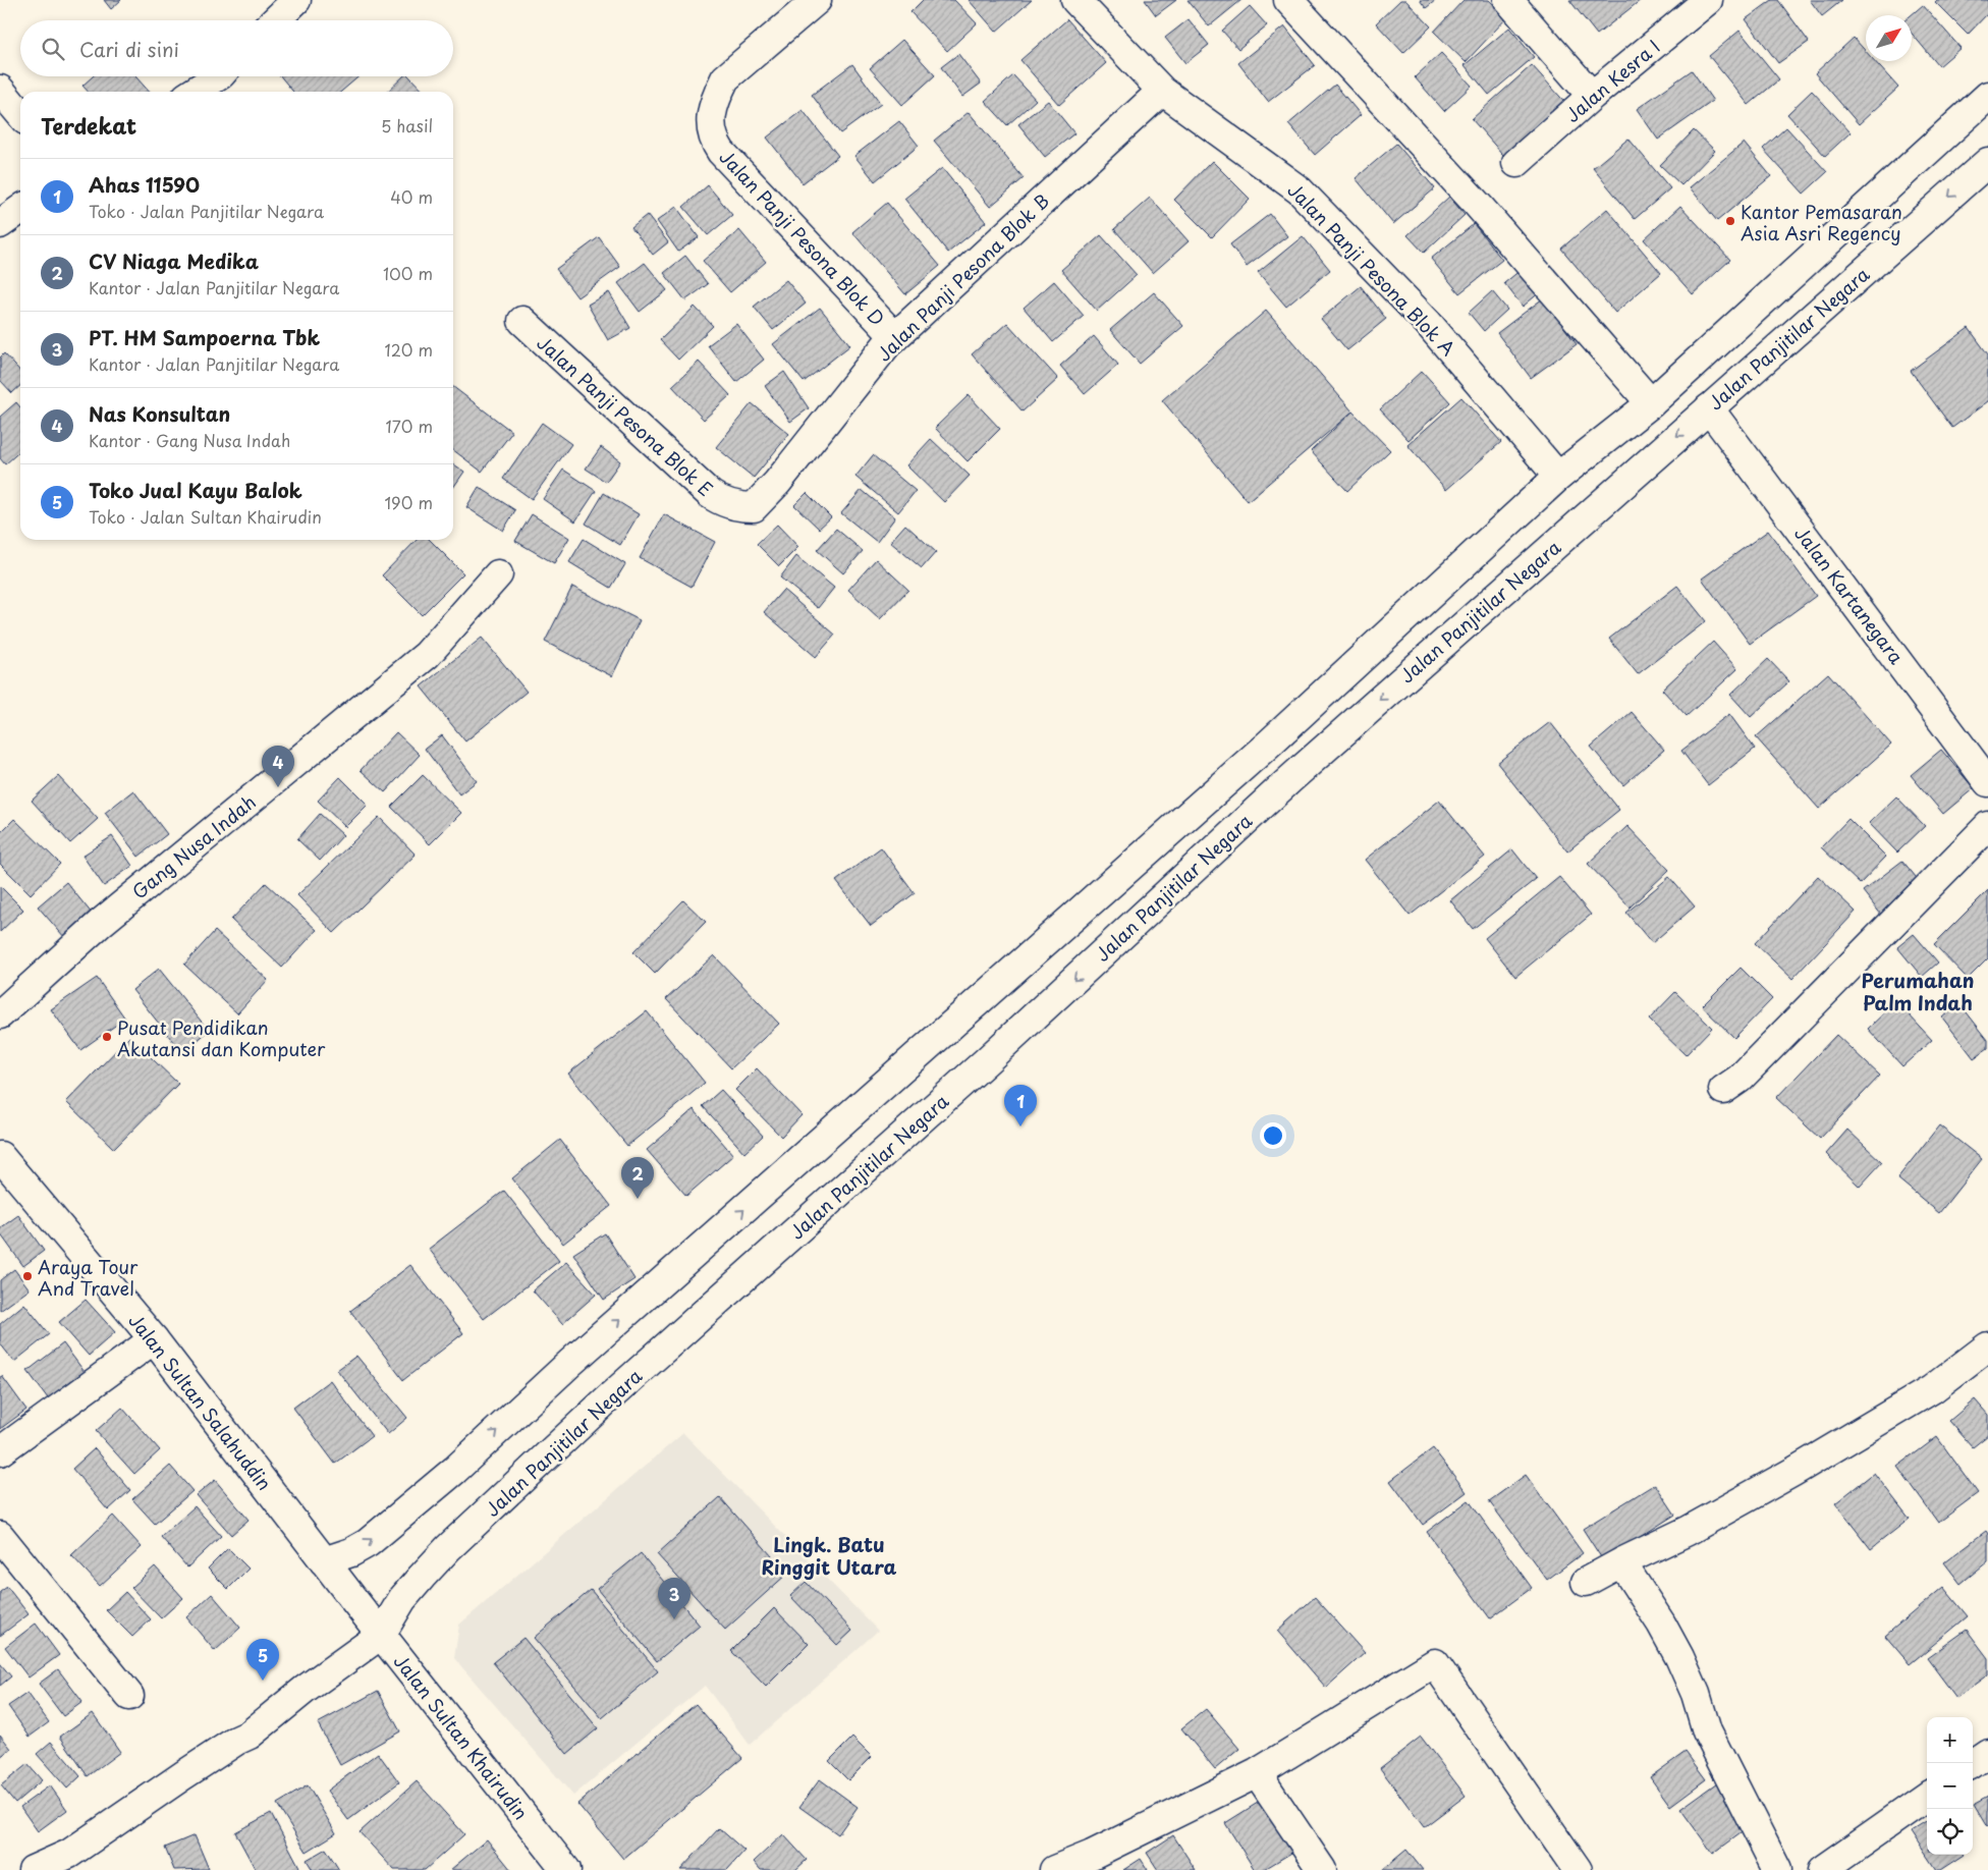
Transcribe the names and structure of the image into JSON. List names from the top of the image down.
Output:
{
  "streets": {
    "street": [
      "Jalan Kesra I",
      "Jalan Panji Pesona Blok D",
      "Jalan Panji Pesona Blok A",
      "Jalan Panji Pesona Blok B",
      "Jalan Panjitilar Negara",
      "Jalan Panji Pesona Blok E",
      "Jalan Kartanegara",
      "Gang Nusa Indah",
      "Jalan Sultan Salahuddin",
      "Jalan Sultan Khairudin"
    ]
  },
  "crossings": [
    ["Jalan Panji Pesona Blok D", "Jalan Panji Pesona Blok B"],
    ["Jalan Panji Pesona Blok A", "Jalan Panji Pesona Blok B"],
    ["Jalan Panji Pesona Blok B", "Jalan Panji Pesona Blok E"],
    ["Jalan Panjitilar Negara", "Jalan Kartanegara"],
    ["Jalan Panjitilar Negara", "Jalan Sultan Khairudin"],
    ["Jalan Sultan Salahuddin", "Jalan Sultan Khairudin"]
  ],
  "districts": ["Perumahan Palm Indah", "Lingk. Batu Ringgit Utara"],
  "places": ["Kantor Pemasaran Asia Asri Regency", "Pusat Pendidikan Akutansi dan Komputer", "Araya Tour And Travel"],
  "north": "top right",
  "page": {
    "search": "Cari di sini",
    "heading": ["Terdekat", "5 hasil"],
    "list": [
      {
        "mark": "1",
        "name": "Ahas 11590",
        "note": "Toko · Jalan Panjitilar Negara",
        "value": "40 m"
      },
      {
        "mark": "2",
        "name": "CV Niaga Medika",
        "note": "Kantor · Jalan Panjitilar Negara",
        "value": "100 m"
      },
      {
        "mark": "3",
        "name": "PT. HM Sampoerna Tbk",
        "note": "Kantor · Jalan Panjitilar Negara",
        "value": "120 m"
      },
      {
        "mark": "4",
        "name": "Nas Konsultan",
        "note": "Kantor · Gang Nusa Indah",
        "value": "170 m"
      },
      {
        "mark": "5",
        "name": "Toko Jual Kayu Balok",
        "note": "Toko · Jalan Sultan Khairudin",
        "value": "190 m"
      }
    ],
    "pins": [
      "4",
      "1",
      "2",
      "3",
      "5"
    ],
    "map_buttons": ["+", "−"]
  }
}
